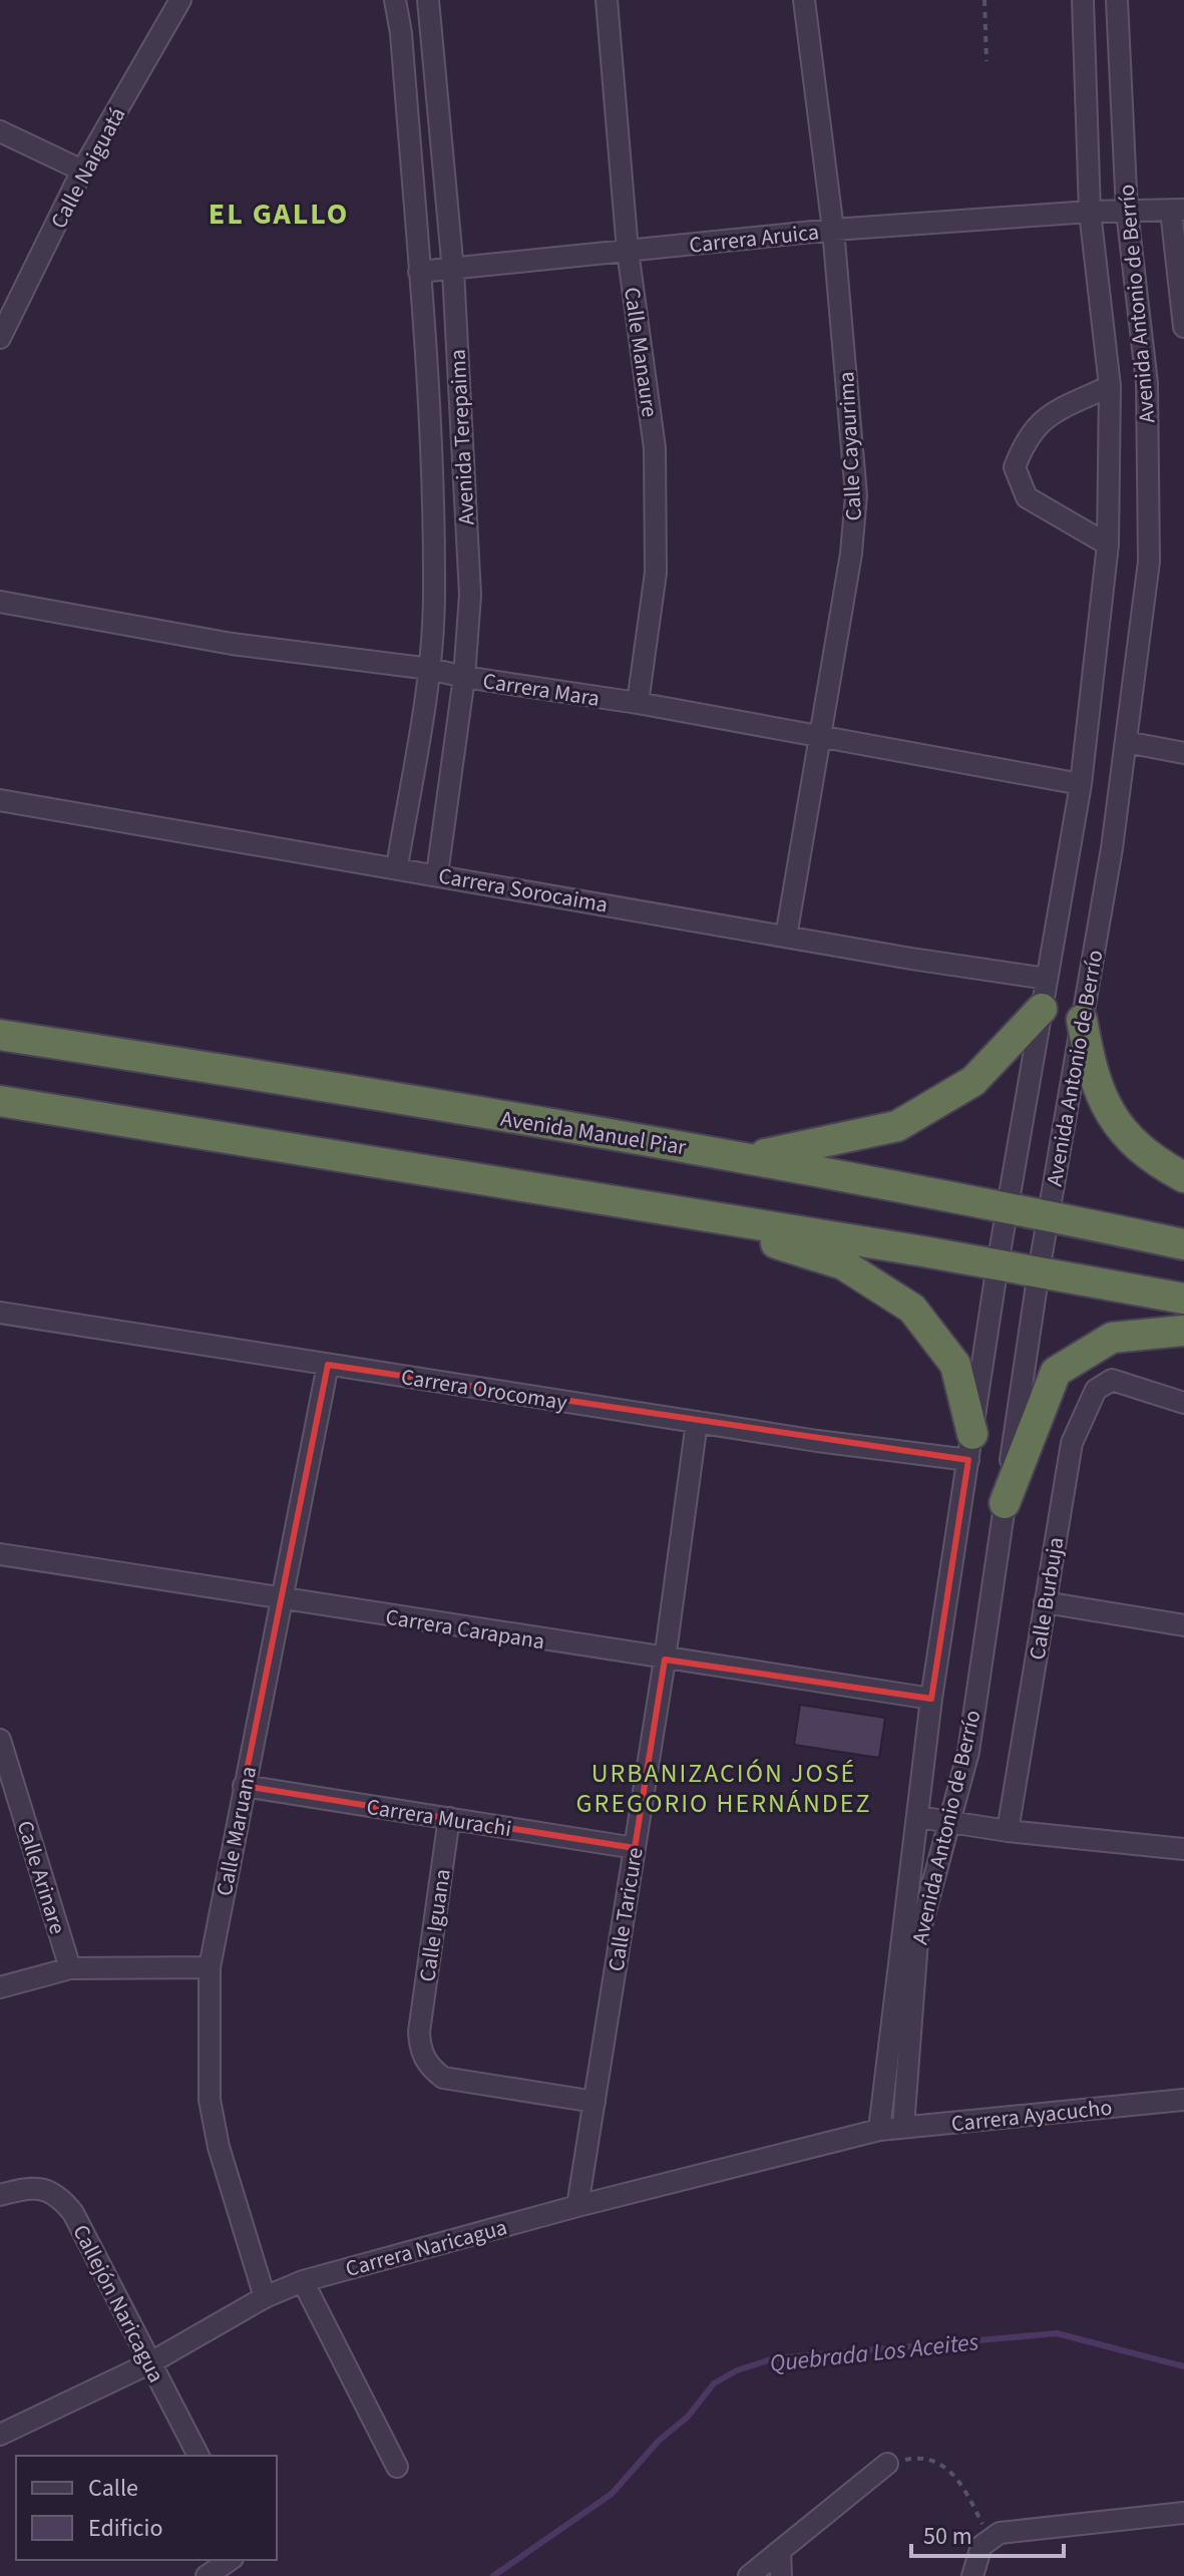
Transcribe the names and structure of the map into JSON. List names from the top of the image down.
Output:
{
  "streets": {
    "highway": ["Avenida Manuel Piar"],
    "street": [
      "Calle Naiguatá",
      "Carrera Aruica",
      "Avenida Antonio de Berrío",
      "Calle Manaure",
      "Avenida Terepaima",
      "Calle Cayaurima",
      "Carrera Mara",
      "Carrera Sorocaima",
      "Carrera Orocomay",
      "Calle Burbuja",
      "Carrera Carapana",
      "Carrera Murachi",
      "Calle Maruana",
      "Calle Arinare",
      "Calle Taricure",
      "Calle Iguana",
      "Carrera Ayacucho",
      "Carrera Naricagua",
      "Callejón Naricagua"
    ]
  },
  "crossings": [
    ["Carrera Aruica", "Avenida Antonio de Berrío"],
    ["Carrera Aruica", "Calle Manaure"],
    ["Carrera Aruica", "Avenida Terepaima"],
    ["Carrera Aruica", "Calle Cayaurima"],
    ["Avenida Antonio de Berrío", "Carrera Mara"],
    ["Avenida Antonio de Berrío", "Carrera Sorocaima"],
    ["Avenida Antonio de Berrío", "Avenida Manuel Piar"],
    ["Avenida Antonio de Berrío", "Carrera Orocomay"],
    ["Avenida Antonio de Berrío", "Carrera Carapana"],
    ["Avenida Antonio de Berrío", "Carrera Ayacucho"],
    ["Avenida Antonio de Berrío", "Carrera Naricagua"],
    ["Calle Manaure", "Carrera Mara"],
    ["Avenida Terepaima", "Carrera Mara"],
    ["Avenida Terepaima", "Carrera Sorocaima"],
    ["Calle Cayaurima", "Carrera Mara"],
    ["Calle Cayaurima", "Carrera Sorocaima"],
    ["Carrera Orocomay", "Calle Maruana"],
    ["Carrera Orocomay", "Calle Taricure"],
    ["Carrera Carapana", "Calle Maruana"],
    ["Carrera Carapana", "Calle Taricure"],
    ["Carrera Murachi", "Calle Maruana"],
    ["Carrera Murachi", "Calle Taricure"],
    ["Carrera Murachi", "Calle Iguana"],
    ["Calle Maruana", "Carrera Naricagua"],
    ["Calle Taricure", "Calle Iguana"],
    ["Calle Taricure", "Carrera Naricagua"],
    ["Carrera Ayacucho", "Carrera Naricagua"],
    ["Carrera Naricagua", "Callejón Naricagua"]
  ],
  "districts": ["EL GALLO", "URBANIZACIÓN JOSÉ GREGORIO HERNÁNDEZ"],
  "water": ["Quebrada Los Aceites"],
  "legend": ["Calle", "Edificio"],
  "scale_bar": "50 m"
}
